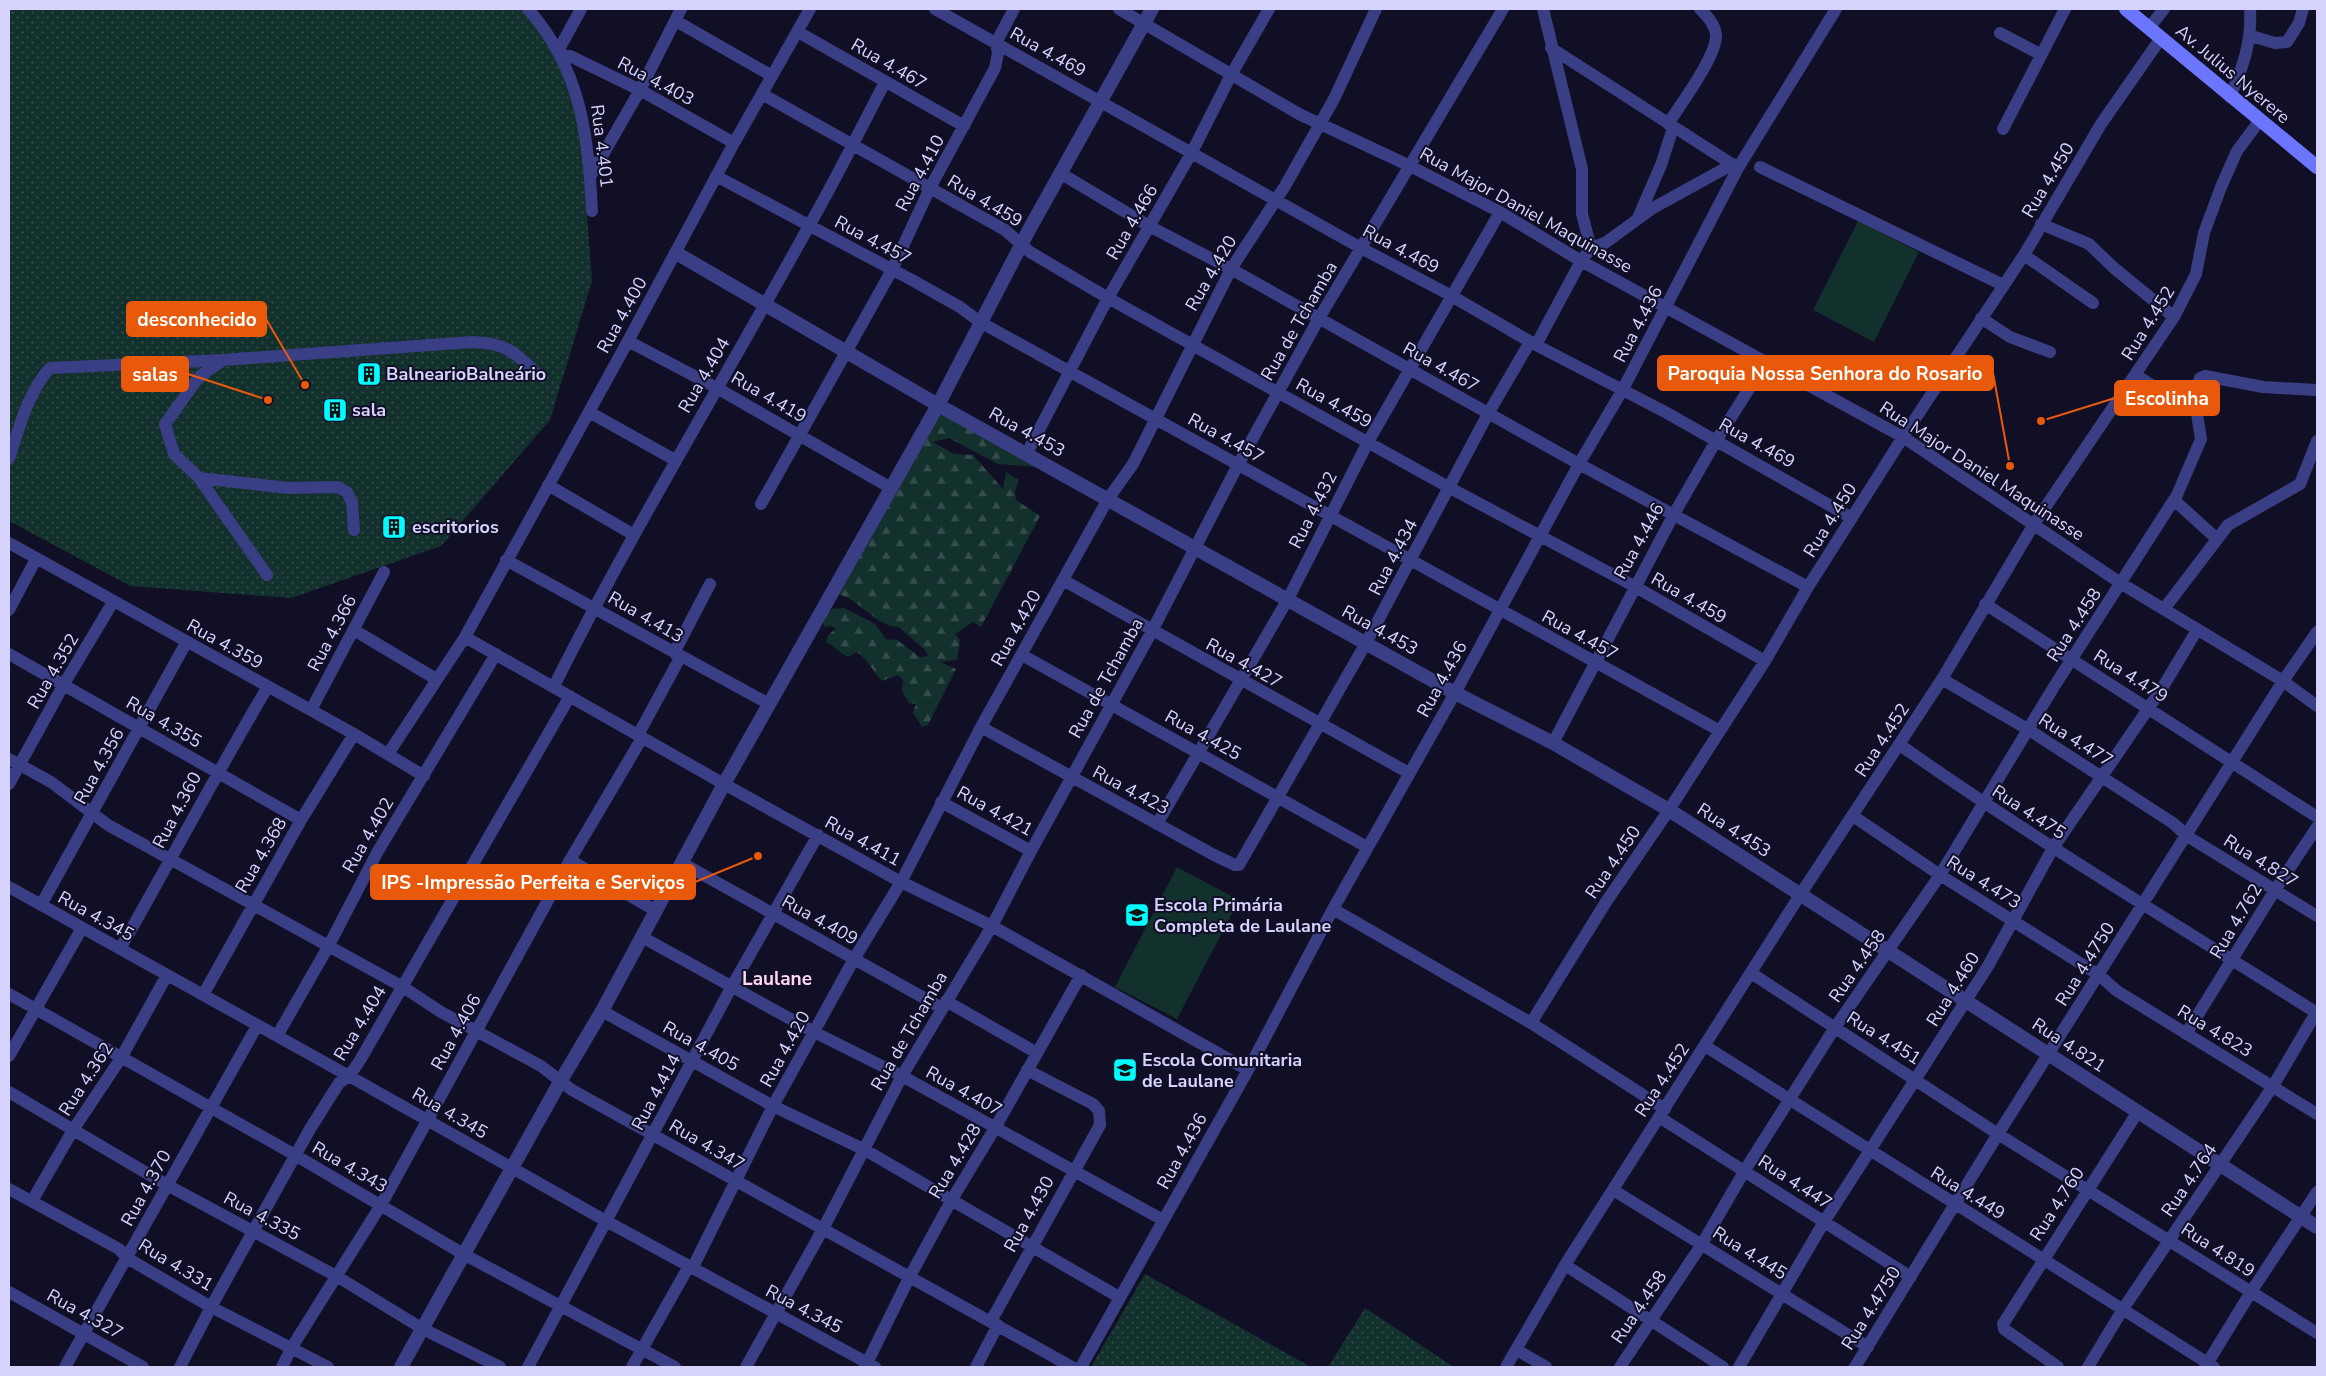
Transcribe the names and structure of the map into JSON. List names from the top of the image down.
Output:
{
  "streets": {
    "main road": ["Av. Julius Nyerere"],
    "street": [
      "Rua 4.469",
      "Rua 4.467",
      "Rua 4.403",
      "Rua 4.401",
      "Rua 4.410",
      "Rua 4.450",
      "Rua 4.459",
      "Rua Major Daniel Maquinasse",
      "Rua 4.466",
      "Rua 4.457",
      "Rua 4.420",
      "Rua 4.400",
      "Rua de Tchamba",
      "Rua 4.452",
      "Rua 4.436",
      "Rua 4.404",
      "Rua 4.419",
      "Rua 4.453",
      "Rua 4.432",
      "Rua 4.446",
      "Rua 4.434",
      "Rua 4.413",
      "Rua 4.458",
      "Rua 4.366",
      "Rua 4.359",
      "Rua 4.427",
      "Rua 4.352",
      "Rua 4.479",
      "Rua 4.355",
      "Rua 4.425",
      "Rua 4.477",
      "Rua 4.356",
      "Rua 4.423",
      "Rua 4.360",
      "Rua 4.421",
      "Rua 4.475",
      "Rua 4.402",
      "Rua 4.411",
      "Rua 4.368",
      "Rua 4.827",
      "Rua 4.473",
      "Rua 4.345",
      "Rua 4.409",
      "Rua 4.762",
      "Rua 4.4750",
      "Rua 4.460",
      "Rua 4.823",
      "Rua 4.406",
      "Rua 4.451",
      "Rua 4.821",
      "Rua 4.405",
      "Rua 4.362",
      "Rua 4.407",
      "Rua 4.414",
      "Rua 4.347",
      "Rua 4.428",
      "Rua 4.343",
      "Rua 4.764",
      "Rua 4.447",
      "Rua 4.370",
      "Rua 4.449",
      "Rua 4.760",
      "Rua 4.430",
      "Rua 4.335",
      "Rua 4.819",
      "Rua 4.445",
      "Rua 4.331",
      "Rua 4.327"
    ]
  },
  "crossings": [
    ["Rua 4.469", "Rua 4.410"],
    ["Rua 4.469", "Rua 4.450"],
    ["Rua 4.469", "Rua 4.466"],
    ["Rua 4.469", "Rua 4.420"],
    ["Rua 4.469", "Rua de Tchamba"],
    ["Rua 4.469", "Rua 4.436"],
    ["Rua 4.469", "Rua 4.432"],
    ["Rua 4.469", "Rua 4.446"],
    ["Rua 4.469", "Rua 4.434"],
    ["Rua 4.467", "Rua 4.410"],
    ["Rua 4.467", "Rua 4.450"],
    ["Rua 4.467", "Rua 4.466"],
    ["Rua 4.467", "Rua 4.420"],
    ["Rua 4.467", "Rua 4.400"],
    ["Rua 4.467", "Rua de Tchamba"],
    ["Rua 4.467", "Rua 4.436"],
    ["Rua 4.467", "Rua 4.404"],
    ["Rua 4.467", "Rua 4.432"],
    ["Rua 4.467", "Rua 4.446"],
    ["Rua 4.467", "Rua 4.434"],
    ["Av. Julius Nyerere", "Rua 4.450"],
    ["Av. Julius Nyerere", "Rua 4.452"],
    ["Rua 4.403", "Rua 4.401"],
    ["Rua 4.403", "Rua 4.400"],
    ["Rua 4.410", "Rua 4.459"],
    ["Rua 4.410", "Rua 4.457"],
    ["Rua 4.410", "Rua 4.419"],
    ["Rua 4.410", "Rua 4.453"],
    ["Rua 4.450", "Rua 4.459"],
    ["Rua 4.450", "Rua Major Daniel Maquinasse"],
    ["Rua 4.450", "Rua 4.457"],
    ["Rua 4.450", "Rua 4.453"],
    ["Rua 4.450", "Rua 4.447"],
    ["Rua 4.459", "Rua 4.466"],
    ["Rua 4.459", "Rua 4.420"],
    ["Rua 4.459", "Rua 4.400"],
    ["Rua 4.459", "Rua de Tchamba"],
    ["Rua 4.459", "Rua 4.436"],
    ["Rua 4.459", "Rua 4.404"],
    ["Rua 4.459", "Rua 4.432"],
    ["Rua 4.459", "Rua 4.446"],
    ["Rua 4.459", "Rua 4.434"],
    ["Rua Major Daniel Maquinasse", "Rua 4.466"],
    ["Rua Major Daniel Maquinasse", "Rua 4.420"],
    ["Rua Major Daniel Maquinasse", "Rua de Tchamba"],
    ["Rua Major Daniel Maquinasse", "Rua 4.452"],
    ["Rua Major Daniel Maquinasse", "Rua 4.436"],
    ["Rua Major Daniel Maquinasse", "Rua 4.432"],
    ["Rua Major Daniel Maquinasse", "Rua 4.446"],
    ["Rua Major Daniel Maquinasse", "Rua 4.434"],
    ["Rua Major Daniel Maquinasse", "Rua 4.458"],
    ["Rua Major Daniel Maquinasse", "Rua 4.4750"],
    ["Rua Major Daniel Maquinasse", "Rua 4.460"],
    ["Rua 4.466", "Rua 4.457"],
    ["Rua 4.466", "Rua 4.453"],
    ["Rua 4.457", "Rua 4.420"],
    ["Rua 4.457", "Rua 4.400"],
    ["Rua 4.457", "Rua de Tchamba"],
    ["Rua 4.457", "Rua 4.436"],
    ["Rua 4.457", "Rua 4.404"],
    ["Rua 4.457", "Rua 4.432"],
    ["Rua 4.457", "Rua 4.446"],
    ["Rua 4.457", "Rua 4.434"],
    ["Rua 4.420", "Rua 4.453"],
    ["Rua 4.420", "Rua 4.427"],
    ["Rua 4.420", "Rua 4.425"],
    ["Rua 4.420", "Rua 4.423"],
    ["Rua 4.420", "Rua 4.421"],
    ["Rua 4.420", "Rua 4.411"],
    ["Rua 4.420", "Rua 4.345"],
    ["Rua 4.420", "Rua 4.409"],
    ["Rua 4.420", "Rua 4.405"],
    ["Rua 4.420", "Rua 4.407"],
    ["Rua 4.420", "Rua 4.347"],
    ["Rua 4.420", "Rua 4.343"],
    ["Rua 4.400", "Rua 4.419"],
    ["Rua 4.400", "Rua 4.453"],
    ["Rua 4.400", "Rua 4.413"],
    ["Rua 4.400", "Rua 4.359"],
    ["Rua 4.400", "Rua 4.411"],
    ["Rua de Tchamba", "Rua 4.453"],
    ["Rua de Tchamba", "Rua 4.427"],
    ["Rua de Tchamba", "Rua 4.425"],
    ["Rua de Tchamba", "Rua 4.423"],
    ["Rua de Tchamba", "Rua 4.421"],
    ["Rua de Tchamba", "Rua 4.411"],
    ["Rua de Tchamba", "Rua 4.345"],
    ["Rua de Tchamba", "Rua 4.409"],
    ["Rua de Tchamba", "Rua 4.405"],
    ["Rua de Tchamba", "Rua 4.407"],
    ["Rua de Tchamba", "Rua 4.347"],
    ["Rua 4.452", "Rua 4.453"],
    ["Rua 4.452", "Rua 4.479"],
    ["Rua 4.452", "Rua 4.477"],
    ["Rua 4.452", "Rua 4.475"],
    ["Rua 4.452", "Rua 4.473"],
    ["Rua 4.452", "Rua 4.451"],
    ["Rua 4.452", "Rua 4.821"],
    ["Rua 4.452", "Rua 4.447"],
    ["Rua 4.452", "Rua 4.449"],
    ["Rua 4.452", "Rua 4.445"],
    ["Rua 4.436", "Rua 4.453"],
    ["Rua 4.436", "Rua 4.427"],
    ["Rua 4.436", "Rua 4.425"],
    ["Rua 4.436", "Rua 4.411"],
    ["Rua 4.436", "Rua 4.405"],
    ["Rua 4.436", "Rua 4.407"],
    ["Rua 4.436", "Rua 4.447"],
    ["Rua 4.404", "Rua 4.419"],
    ["Rua 4.404", "Rua 4.453"],
    ["Rua 4.404", "Rua 4.413"],
    ["Rua 4.404", "Rua 4.411"],
    ["Rua 4.404", "Rua 4.345"],
    ["Rua 4.404", "Rua 4.347"],
    ["Rua 4.404", "Rua 4.343"],
    ["Rua 4.404", "Rua 4.335"],
    ["Rua 4.404", "Rua 4.331"],
    ["Rua 4.453", "Rua 4.432"],
    ["Rua 4.453", "Rua 4.446"],
    ["Rua 4.453", "Rua 4.434"],
    ["Rua 4.453", "Rua 4.821"],
    ["Rua 4.432", "Rua 4.427"],
    ["Rua 4.432", "Rua 4.425"],
    ["Rua 4.432", "Rua 4.423"],
    ["Rua 4.434", "Rua 4.427"],
    ["Rua 4.434", "Rua 4.425"],
    ["Rua 4.434", "Rua 4.423"],
    ["Rua 4.413", "Rua 4.406"],
    ["Rua 4.458", "Rua 4.479"],
    ["Rua 4.458", "Rua 4.477"],
    ["Rua 4.458", "Rua 4.475"],
    ["Rua 4.458", "Rua 4.473"],
    ["Rua 4.458", "Rua 4.451"],
    ["Rua 4.458", "Rua 4.821"],
    ["Rua 4.458", "Rua 4.447"],
    ["Rua 4.458", "Rua 4.449"],
    ["Rua 4.458", "Rua 4.445"],
    ["Rua 4.366", "Rua 4.359"],
    ["Rua 4.359", "Rua 4.352"],
    ["Rua 4.359", "Rua 4.356"],
    ["Rua 4.359", "Rua 4.360"],
    ["Rua 4.359", "Rua 4.402"],
    ["Rua 4.359", "Rua 4.368"],
    ["Rua 4.352", "Rua 4.355"],
    ["Rua 4.479", "Rua 4.4750"],
    ["Rua 4.479", "Rua 4.460"],
    ["Rua 4.355", "Rua 4.356"],
    ["Rua 4.355", "Rua 4.360"],
    ["Rua 4.355", "Rua 4.368"],
    ["Rua 4.477", "Rua 4.827"],
    ["Rua 4.477", "Rua 4.4750"],
    ["Rua 4.477", "Rua 4.460"],
    ["Rua 4.356", "Rua 4.345"],
    ["Rua 4.360", "Rua 4.345"],
    ["Rua 4.475", "Rua 4.762"],
    ["Rua 4.475", "Rua 4.4750"],
    ["Rua 4.475", "Rua 4.460"],
    ["Rua 4.475", "Rua 4.764"],
    ["Rua 4.402", "Rua 4.411"],
    ["Rua 4.402", "Rua 4.345"],
    ["Rua 4.402", "Rua 4.347"],
    ["Rua 4.411", "Rua 4.406"],
    ["Rua 4.411", "Rua 4.414"],
    ["Rua 4.411", "Rua 4.428"],
    ["Rua 4.368", "Rua 4.345"],
    ["Rua 4.368", "Rua 4.347"],
    ["Rua 4.827", "Rua 4.762"],
    ["Rua 4.827", "Rua 4.4750"],
    ["Rua 4.473", "Rua 4.4750"],
    ["Rua 4.473", "Rua 4.460"],
    ["Rua 4.473", "Rua 4.823"],
    ["Rua 4.345", "Rua 4.406"],
    ["Rua 4.345", "Rua 4.362"],
    ["Rua 4.345", "Rua 4.414"],
    ["Rua 4.345", "Rua 4.428"],
    ["Rua 4.345", "Rua 4.370"],
    ["Rua 4.409", "Rua 4.414"],
    ["Rua 4.409", "Rua 4.428"],
    ["Rua 4.762", "Rua 4.823"],
    ["Rua 4.4750", "Rua 4.823"],
    ["Rua 4.4750", "Rua 4.451"],
    ["Rua 4.4750", "Rua 4.821"],
    ["Rua 4.4750", "Rua 4.447"],
    ["Rua 4.4750", "Rua 4.449"],
    ["Rua 4.4750", "Rua 4.819"],
    ["Rua 4.4750", "Rua 4.445"],
    ["Rua 4.460", "Rua 4.451"],
    ["Rua 4.460", "Rua 4.821"],
    ["Rua 4.460", "Rua 4.447"],
    ["Rua 4.460", "Rua 4.449"],
    ["Rua 4.460", "Rua 4.445"],
    ["Rua 4.823", "Rua 4.764"],
    ["Rua 4.406", "Rua 4.347"],
    ["Rua 4.406", "Rua 4.343"],
    ["Rua 4.406", "Rua 4.335"],
    ["Rua 4.406", "Rua 4.331"],
    ["Rua 4.451", "Rua 4.819"],
    ["Rua 4.821", "Rua 4.764"],
    ["Rua 4.821", "Rua 4.760"],
    ["Rua 4.405", "Rua 4.414"],
    ["Rua 4.405", "Rua 4.428"],
    ["Rua 4.405", "Rua 4.430"],
    ["Rua 4.362", "Rua 4.343"],
    ["Rua 4.362", "Rua 4.335"],
    ["Rua 4.362", "Rua 4.331"],
    ["Rua 4.407", "Rua 4.414"],
    ["Rua 4.407", "Rua 4.428"],
    ["Rua 4.407", "Rua 4.430"],
    ["Rua 4.414", "Rua 4.347"],
    ["Rua 4.414", "Rua 4.343"],
    ["Rua 4.347", "Rua 4.428"],
    ["Rua 4.347", "Rua 4.430"],
    ["Rua 4.428", "Rua 4.430"],
    ["Rua 4.343", "Rua 4.370"],
    ["Rua 4.764", "Rua 4.449"],
    ["Rua 4.764", "Rua 4.819"],
    ["Rua 4.370", "Rua 4.335"],
    ["Rua 4.370", "Rua 4.331"],
    ["Rua 4.370", "Rua 4.327"],
    ["Rua 4.449", "Rua 4.760"],
    ["Rua 4.760", "Rua 4.819"]
  ],
  "districts": ["Laulane"],
  "places": {
    "building": ["BalnearioBalneário", "sala", "escritorios"],
    "other": [
      "desconhecido",
      "salas",
      "Escolinha",
      "Paroquia Nossa Senhora do Rosario",
      "IPS -Impressão Perfeita e Serviços"
    ],
    "school or university": ["Escola Primária Completa de Laulane", "Escola Comunitaria de Laulane"]
  }
}
